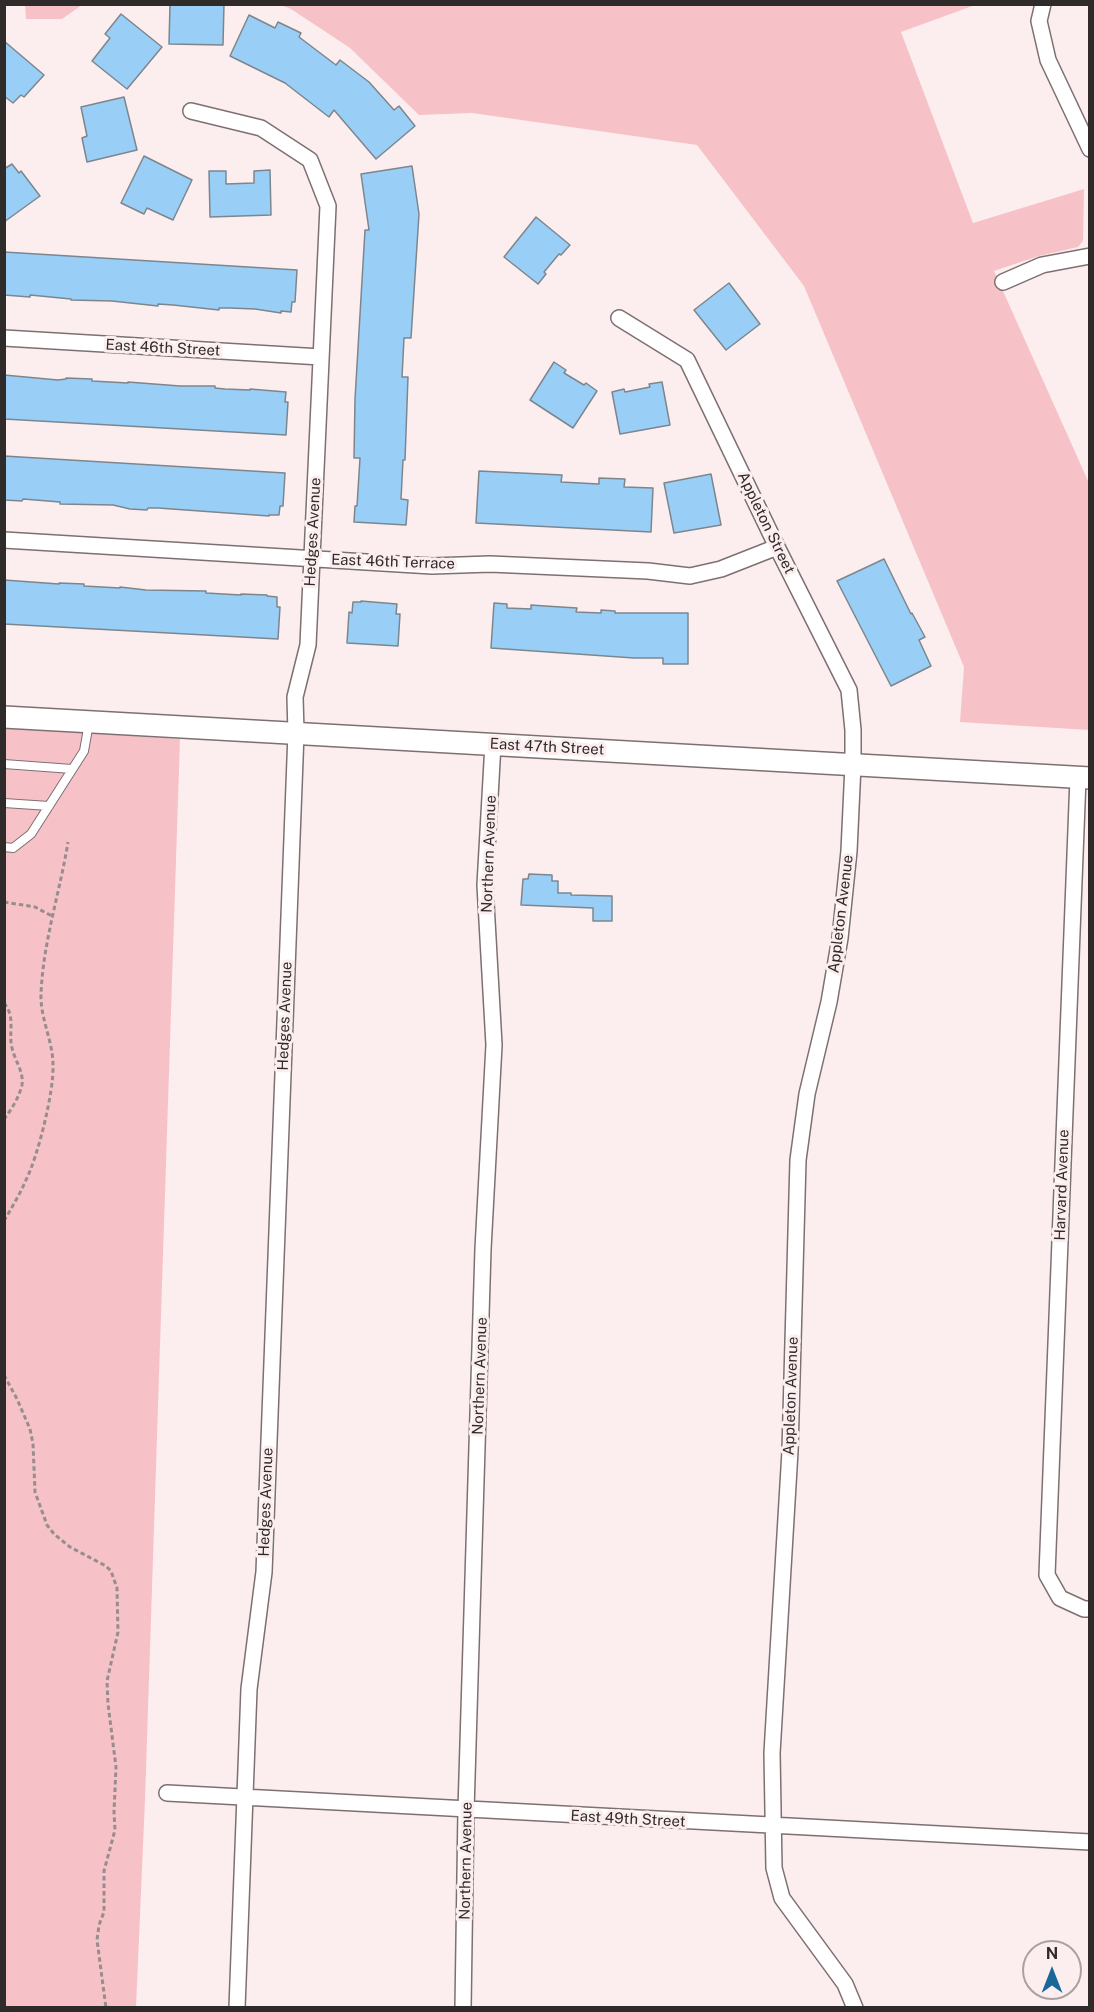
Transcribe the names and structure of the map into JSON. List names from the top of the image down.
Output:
{
  "streets": {
    "main road": ["East 47th Street"],
    "street": [
      "East 46th Street",
      "Appleton Street",
      "Hedges Avenue",
      "East 46th Terrace",
      "Northern Avenue",
      "Appleton Avenue",
      "Harvard Avenue",
      "East 49th Street"
    ]
  },
  "crossings": [
    ["East 46th Street", "Hedges Avenue"],
    ["Appleton Street", "East 46th Terrace"],
    ["Appleton Street", "East 47th Street"],
    ["Appleton Street", "Appleton Avenue"],
    ["Hedges Avenue", "East 46th Terrace"],
    ["Hedges Avenue", "East 47th Street"],
    ["Hedges Avenue", "East 49th Street"],
    ["East 47th Street", "Northern Avenue"],
    ["East 47th Street", "Appleton Avenue"],
    ["East 47th Street", "Harvard Avenue"],
    ["Northern Avenue", "East 49th Street"],
    ["Appleton Avenue", "East 49th Street"]
  ],
  "north": "top"
}
